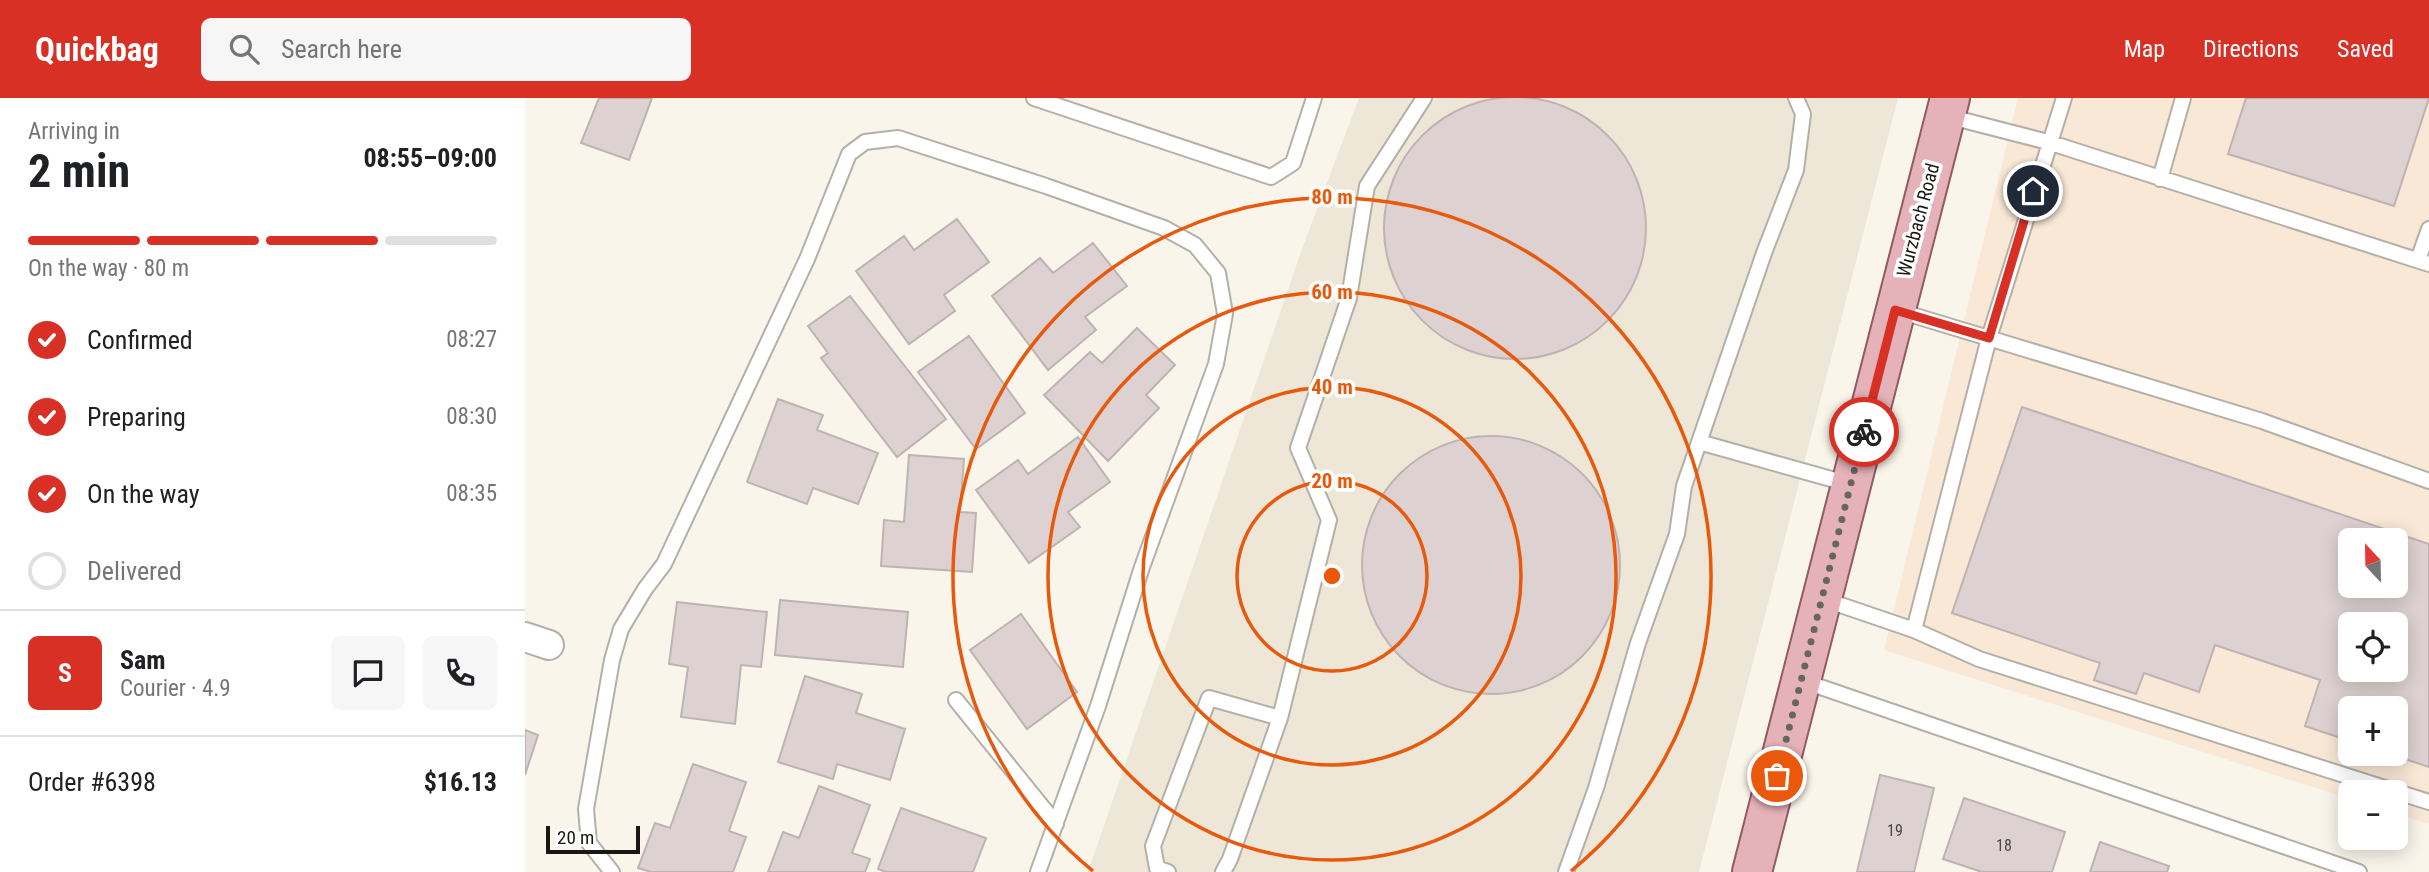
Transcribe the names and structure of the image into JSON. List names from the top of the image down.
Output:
{
  "streets": {
    "main road": ["Wurzbach Road"]
  },
  "house_numbers": ["19", "18"],
  "scale_bar": "20 m",
  "north": "top",
  "page": {
    "header": "Quickbag",
    "search": "Search here",
    "nav": ["Map", "Directions", "Saved"],
    "heading": ["2 min", "Arriving in", "08:55–09:00"],
    "panel": [
      "Sam",
      "Courier · 4.9",
      "Order #6398",
      "$16.13"
    ],
    "bar": "On the way · 80 m",
    "list": [
      ["Confirmed", "08:27"],
      ["Preparing", "08:30"],
      ["On the way", "08:35"],
      "Delivered"
    ],
    "map_buttons": ["+", "−"],
    "round": "S",
    "scale": "20 m"
  },
  "rings": [
    "80 m",
    "60 m",
    "40 m",
    "20 m"
  ]
}
